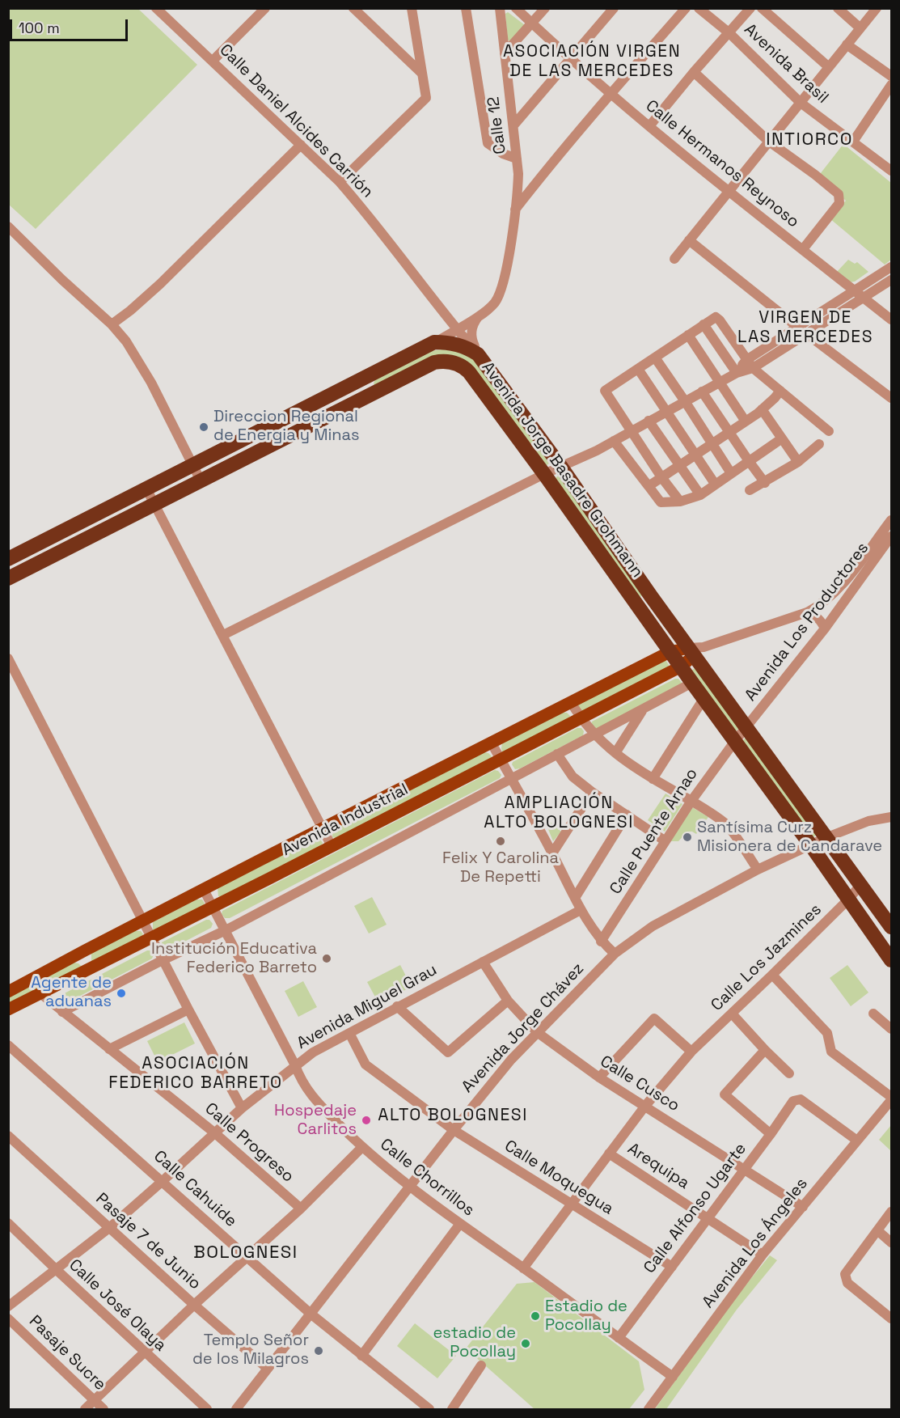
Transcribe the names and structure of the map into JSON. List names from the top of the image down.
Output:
{
  "streets": {
    "highway": ["Avenida Jorge Basadre Grohmann"],
    "main road": ["Avenida Industrial"],
    "street": [
      "Avenida Brasil",
      "Calle Daniel Alcides Carrión",
      "Calle 12",
      "Calle Hermanos Reynoso",
      "Avenida Los Productores",
      "Calle Puente Arnao",
      "Calle Los Jazmines",
      "Avenida Miguel Grau",
      "Avenida Jorge Chávez",
      "Calle Cusco",
      "Calle Progreso",
      "Arequipa",
      "Calle Chorrillos",
      "Calle Moquegua",
      "Calle Cahuide",
      "Calle Alfonso Ugarte",
      "Pasaje 7 de Junio",
      "Avenida Los Ángeles",
      "Calle José Olaya",
      "Pasaje Sucre"
    ]
  },
  "crossings": [
    ["Calle Daniel Alcides Carrión", "Calle 12"],
    ["Calle Daniel Alcides Carrión", "Avenida Jorge Basadre Grohmann"],
    ["Calle 12", "Avenida Jorge Basadre Grohmann"],
    ["Avenida Jorge Basadre Grohmann", "Avenida Los Productores"],
    ["Avenida Jorge Basadre Grohmann", "Avenida Industrial"],
    ["Avenida Jorge Basadre Grohmann", "Calle Puente Arnao"],
    ["Avenida Jorge Basadre Grohmann", "Calle Los Jazmines"],
    ["Avenida Jorge Basadre Grohmann", "Avenida Jorge Chávez"],
    ["Avenida Los Productores", "Avenida Industrial"],
    ["Avenida Los Productores", "Calle Puente Arnao"],
    ["Avenida Industrial", "Calle Progreso"],
    ["Avenida Industrial", "Calle Chorrillos"],
    ["Calle Los Jazmines", "Calle Cusco"],
    ["Calle Los Jazmines", "Arequipa"],
    ["Calle Los Jazmines", "Calle Chorrillos"],
    ["Calle Los Jazmines", "Calle Moquegua"],
    ["Avenida Miguel Grau", "Calle Cusco"],
    ["Avenida Miguel Grau", "Calle Progreso"],
    ["Avenida Miguel Grau", "Calle Chorrillos"],
    ["Avenida Miguel Grau", "Calle Moquegua"],
    ["Avenida Miguel Grau", "Calle Cahuide"],
    ["Avenida Miguel Grau", "Pasaje 7 de Junio"],
    ["Avenida Miguel Grau", "Calle José Olaya"],
    ["Avenida Jorge Chávez", "Calle Cusco"],
    ["Avenida Jorge Chávez", "Calle Chorrillos"],
    ["Avenida Jorge Chávez", "Calle Moquegua"],
    ["Avenida Jorge Chávez", "Calle Cahuide"],
    ["Avenida Jorge Chávez", "Pasaje 7 de Junio"],
    ["Calle Cusco", "Calle Alfonso Ugarte"],
    ["Calle Cusco", "Avenida Los Ángeles"],
    ["Arequipa", "Calle Alfonso Ugarte"],
    ["Arequipa", "Avenida Los Ángeles"],
    ["Calle Chorrillos", "Calle Alfonso Ugarte"],
    ["Calle Chorrillos", "Avenida Los Ángeles"],
    ["Calle Moquegua", "Calle Alfonso Ugarte"],
    ["Calle Alfonso Ugarte", "Avenida Los Ángeles"]
  ],
  "districts": [
    "ASOCIACIÓN VIRGEN DE LAS MERCEDES",
    "INTIORCO",
    "VIRGEN DE LAS MERCEDES",
    "AMPLIACIÓN ALTO BOLOGNESI",
    "ASOCIACIÓN FEDERICO BARRETO",
    "ALTO BOLOGNESI",
    "BOLOGNESI"
  ],
  "places": [
    "Direccion Regional de Energia y Minas",
    "Santísima Curz Misionera de Candarave",
    "Felix Y Carolina De Repetti",
    "Institución Educativa Federico Barreto",
    "Agente de aduanas",
    "Hospedaje Carlitos",
    "Estadio de Pocollay",
    "estadio de Pocollay",
    "Templo Señor de los Milagros"
  ],
  "scale_bar": "100 m"
}
